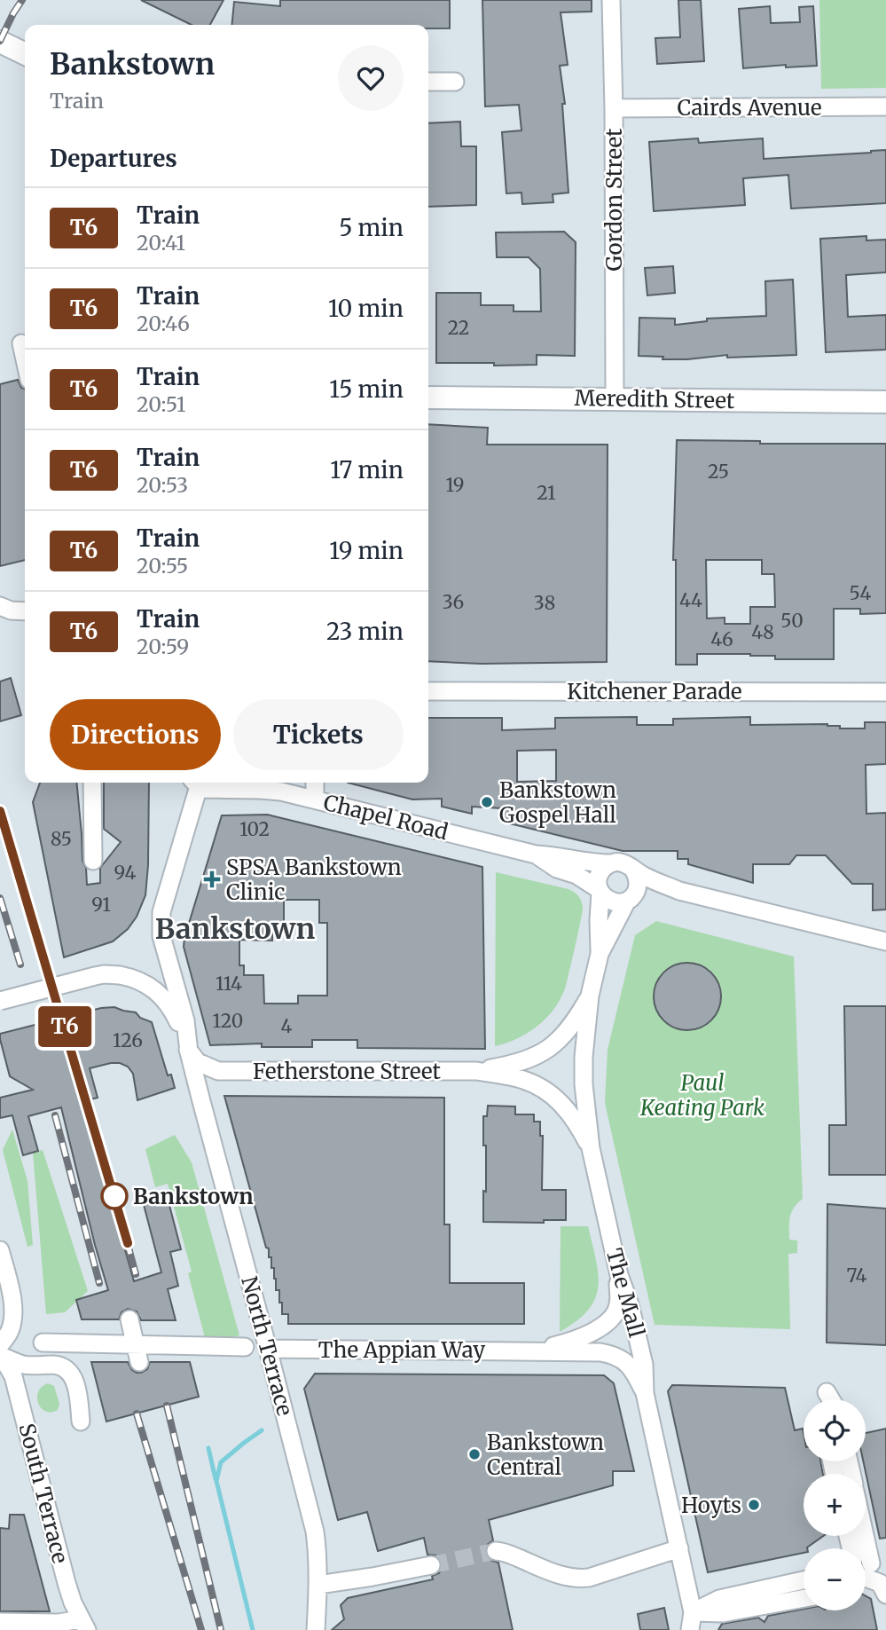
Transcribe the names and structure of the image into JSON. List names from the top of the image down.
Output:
{
  "streets": {
    "main road": ["Meredith Street"],
    "street": [
      "Cairds Avenue",
      "Gordon Street",
      "Kitchener Parade",
      "Chapel Road",
      "Fetherstone Street",
      "The Mall",
      "North Terrace",
      "The Appian Way",
      "South Terrace"
    ]
  },
  "crossings": [
    ["Cairds Avenue", "Gordon Street"],
    ["Gordon Street", "Meredith Street"],
    ["Chapel Road", "The Mall"],
    ["Fetherstone Street", "The Mall"],
    ["The Mall", "The Appian Way"],
    ["North Terrace", "The Appian Way"]
  ],
  "districts": ["Bankstown"],
  "parks": ["Paul Keating Park"],
  "places": {
    "other": [
      "Bankstown Gospel Hall",
      "Bankstown",
      "Bankstown Central",
      "Hoyts"
    ],
    "health": ["SPSA Bankstown Clinic"]
  },
  "house_numbers": [
    "22",
    "25",
    "19",
    "21",
    "54",
    "44",
    "36",
    "38",
    "50",
    "48",
    "46",
    "102",
    "85",
    "94",
    "91",
    "114",
    "120",
    "4",
    "126",
    "74"
  ],
  "page": {
    "on_map": "T6",
    "heading": [
      ["Bankstown", "Train"],
      "Departures"
    ],
    "list": [
      {
        "mark": "T6",
        "name": "Train",
        "note": "20:41",
        "value": "5 min"
      },
      {
        "mark": "T6",
        "name": "Train",
        "note": "20:46",
        "value": "10 min"
      },
      {
        "mark": "T6",
        "name": "Train",
        "note": "20:51",
        "value": "15 min"
      },
      {
        "mark": "T6",
        "name": "Train",
        "note": "20:53",
        "value": "17 min"
      },
      {
        "mark": "T6",
        "name": "Train",
        "note": "20:55",
        "value": "19 min"
      },
      {
        "mark": "T6",
        "name": "Train",
        "note": "20:59",
        "value": "23 min"
      }
    ],
    "buttons": ["Directions", "Tickets"],
    "map_buttons": ["+", "−"]
  }
}
